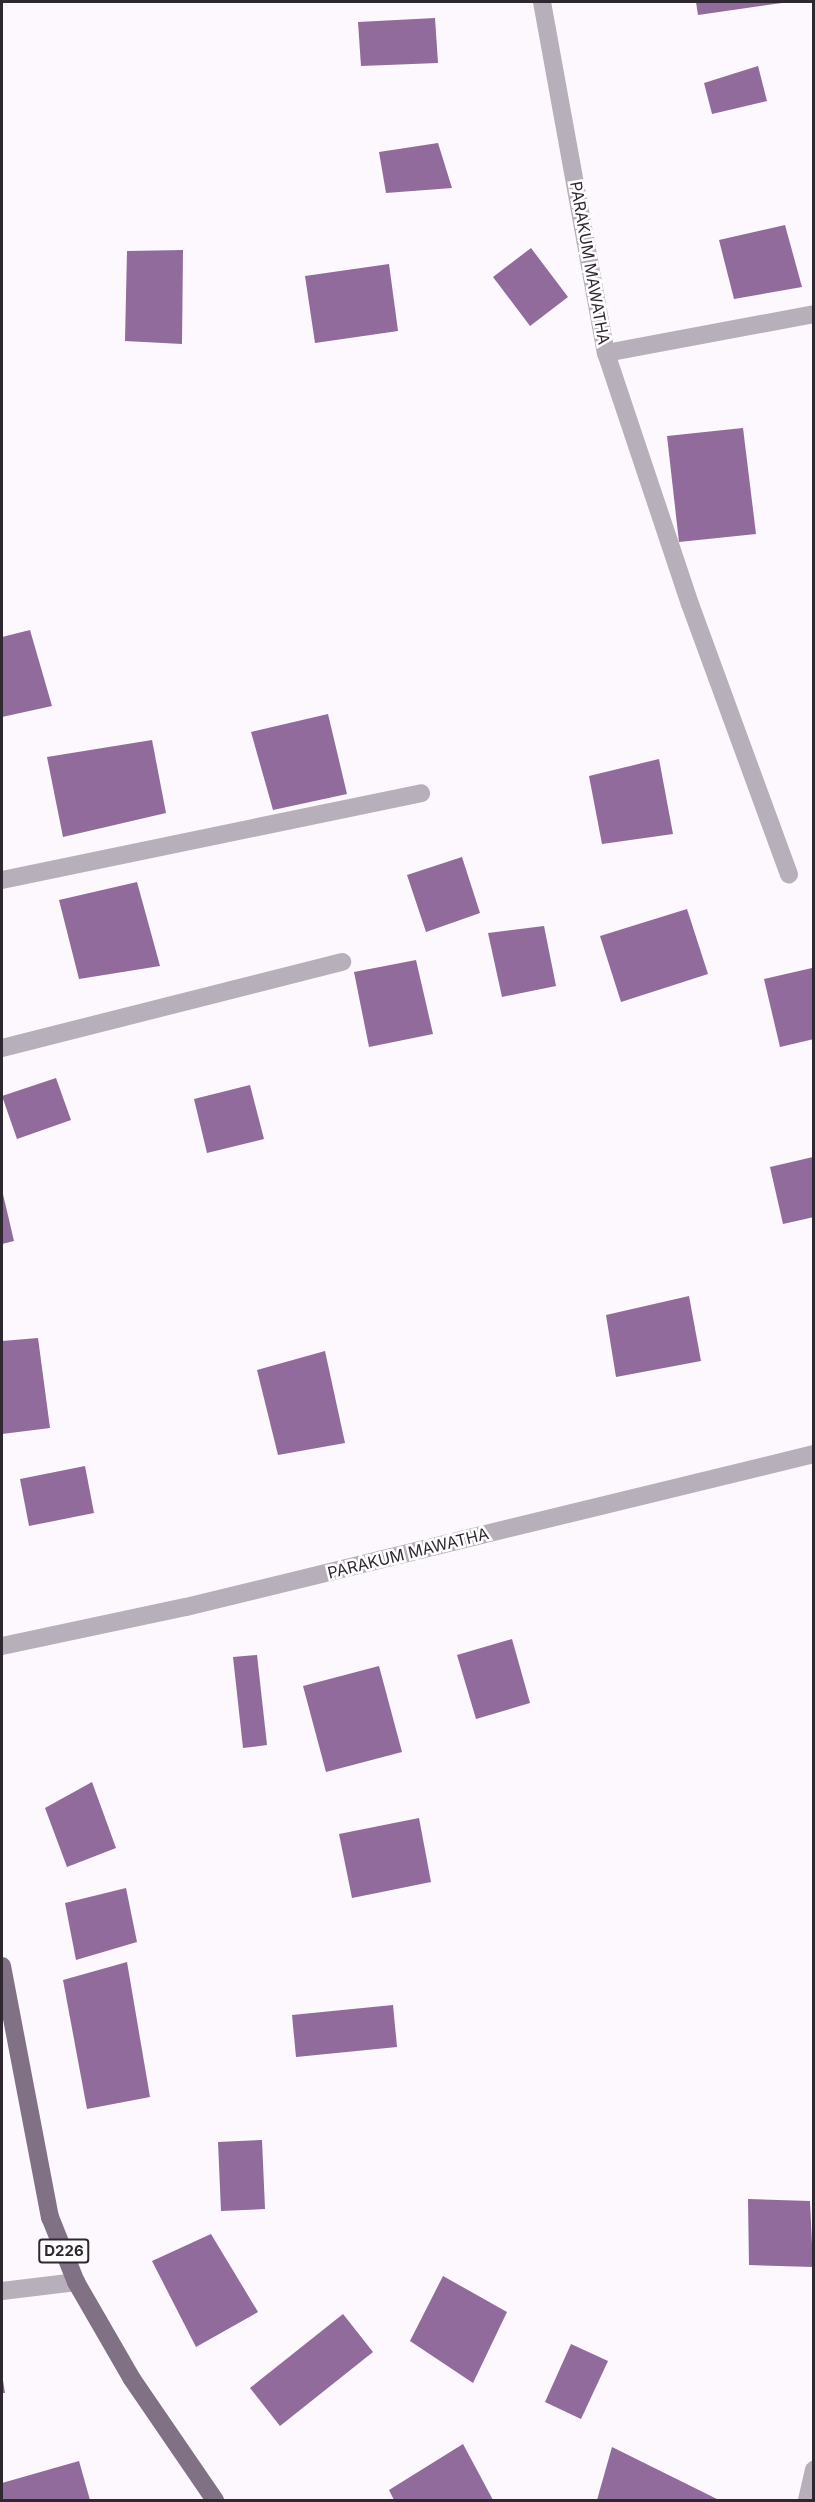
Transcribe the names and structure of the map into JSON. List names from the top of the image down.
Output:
{
  "streets": {
    "main road": ["D226"],
    "street": ["PARAKUM MAWATHA"]
  }
}
